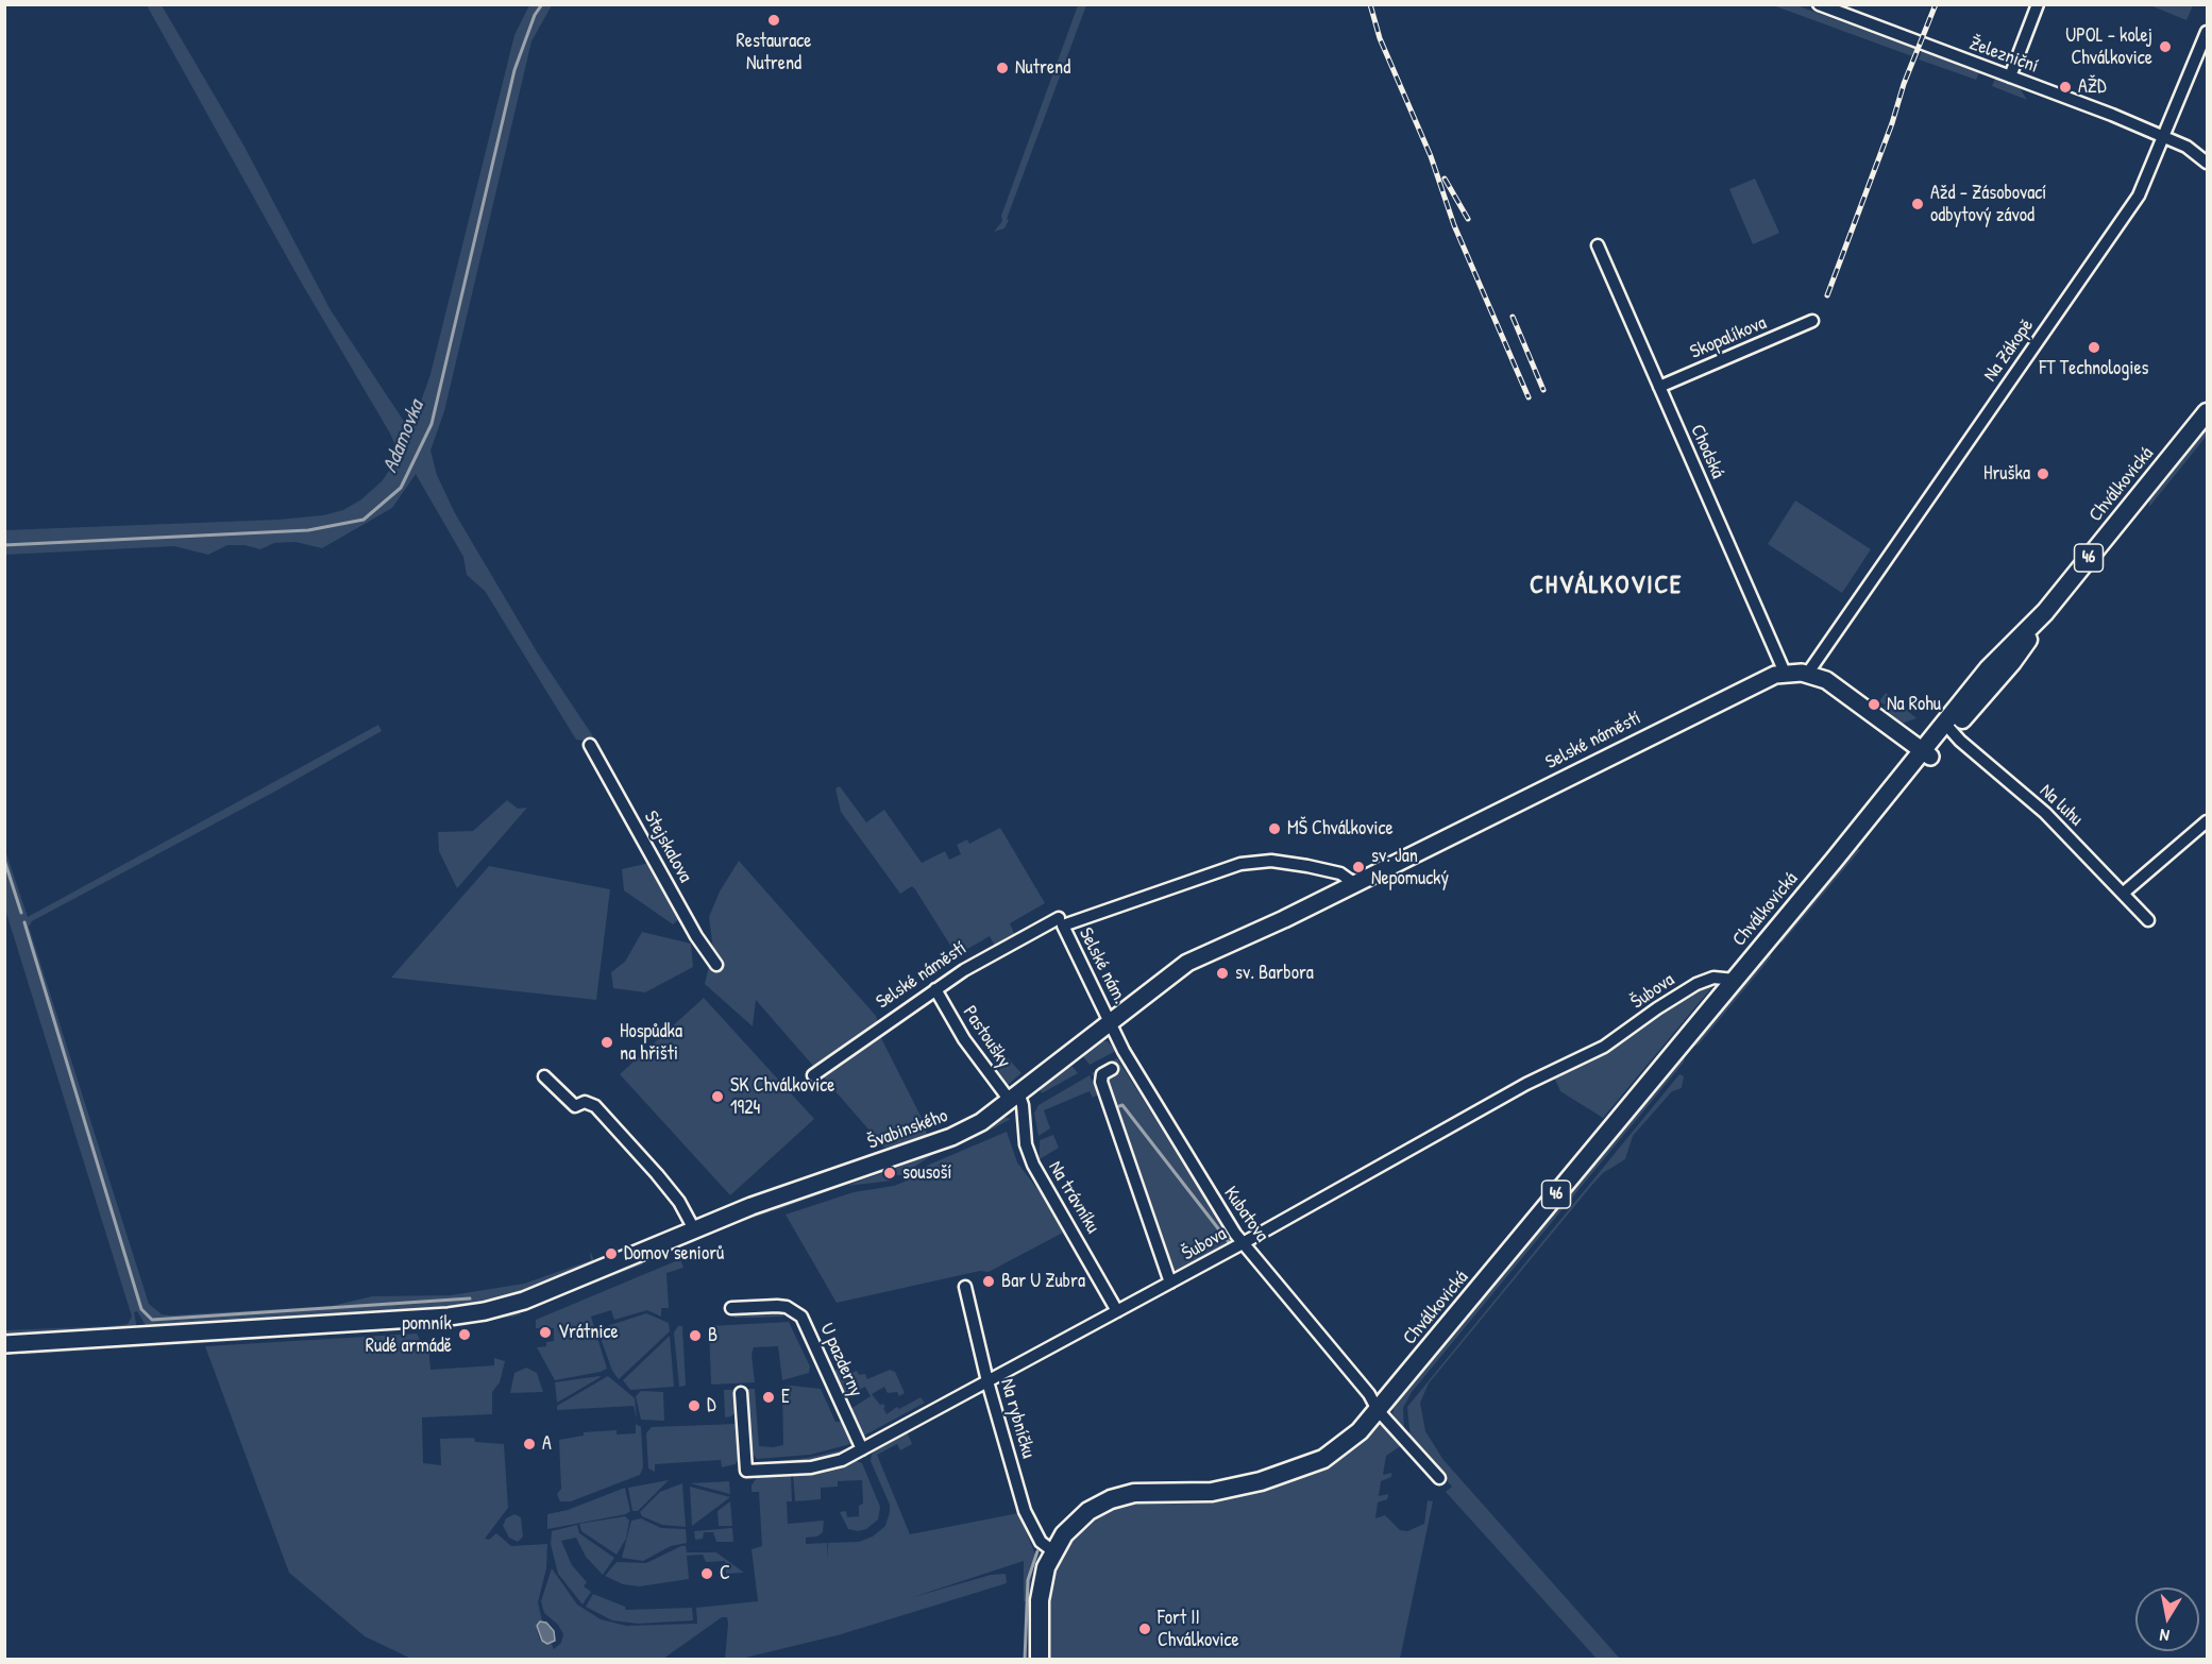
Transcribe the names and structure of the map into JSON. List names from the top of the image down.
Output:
{
  "streets": {
    "main road": ["Chválkovická", "46"],
    "street": [
      "Železniční",
      "Skopalíkova",
      "Na Zákopě",
      "Chodská",
      "Selské náměstí",
      "Na luhu",
      "Stejskalova",
      "Selské nám.",
      "Šubova",
      "Pastoušky",
      "Švabinského",
      "Na trávníku",
      "Kubatova",
      "U pazderny",
      "Na rybníčku"
    ]
  },
  "crossings": [
    ["Železniční", "Na Zákopě"],
    ["Skopalíkova", "Chodská"],
    ["Na Zákopě", "Selské náměstí"],
    ["Chodská", "Selské náměstí"],
    ["Chválkovická", "Selské náměstí"],
    ["Chválkovická", "Na luhu"],
    ["Chválkovická", "Šubova"],
    ["Chválkovická", "Kubatova"],
    ["Chválkovická", "Na rybníčku"],
    ["Selské náměstí", "Selské nám."],
    ["Selské náměstí", "Pastoušky"],
    ["Selské náměstí", "Švabinského"],
    ["Selské náměstí", "Kubatova"],
    ["Selské nám.", "Švabinského"],
    ["Selské nám.", "Kubatova"],
    ["Šubova", "Na trávníku"],
    ["Šubova", "Kubatova"],
    ["Šubova", "U pazderny"],
    ["Šubova", "Na rybníčku"],
    ["Pastoušky", "Švabinského"],
    ["Pastoušky", "Na trávníku"],
    ["Švabinského", "Na trávníku"],
    ["Švabinského", "Kubatova"]
  ],
  "districts": ["CHVÁLKOVICE"],
  "water": ["Adamovka"],
  "places": [
    "Restaurace Nutrend",
    "UPOL - kolej Chválkovice",
    "Nutrend",
    "AŽD",
    "Ažd - Zásobovací odbytový závod",
    "FT Technologies",
    "Hruška",
    "Na Rohu",
    "MŠ Chválkovice",
    "sv. Jan Nepomucký",
    "sv. Barbora",
    "Hospůdka na hřišti",
    "SK Chválkovice 1924",
    "sousoší",
    "Domov seniorů",
    "Bar U Zubra",
    "Vrátnice",
    "pomník Rudé armádě",
    "B",
    "E",
    "D",
    "A",
    "C",
    "Fort II Chválkovice"
  ],
  "north": "bottom"
}
